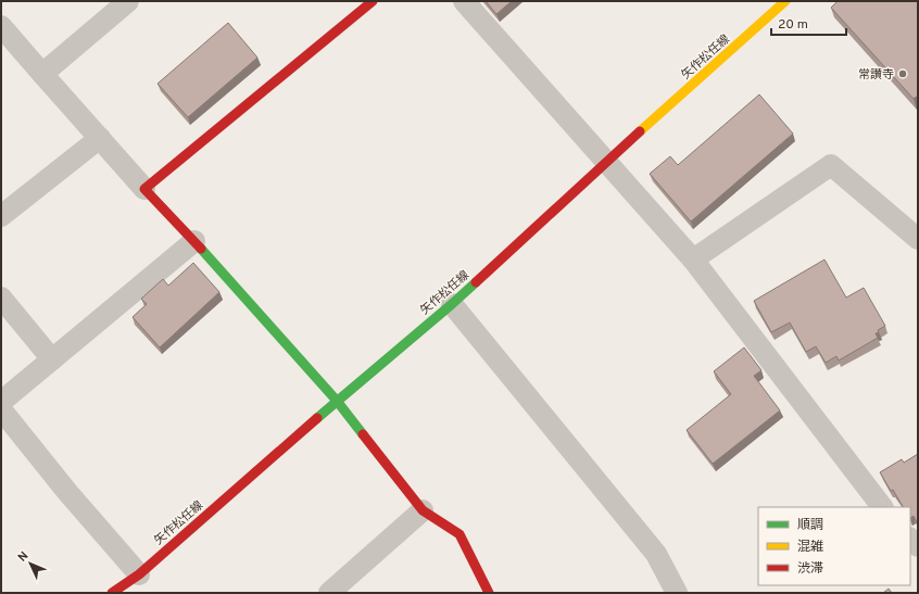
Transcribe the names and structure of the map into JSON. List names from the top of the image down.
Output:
{
  "streets": {
    "main road": ["矢作松任線"]
  },
  "places": ["常讃寺"],
  "legend": ["順調", "混雑", "渋滞"],
  "scale_bar": "20 m",
  "north": "top left"
}
